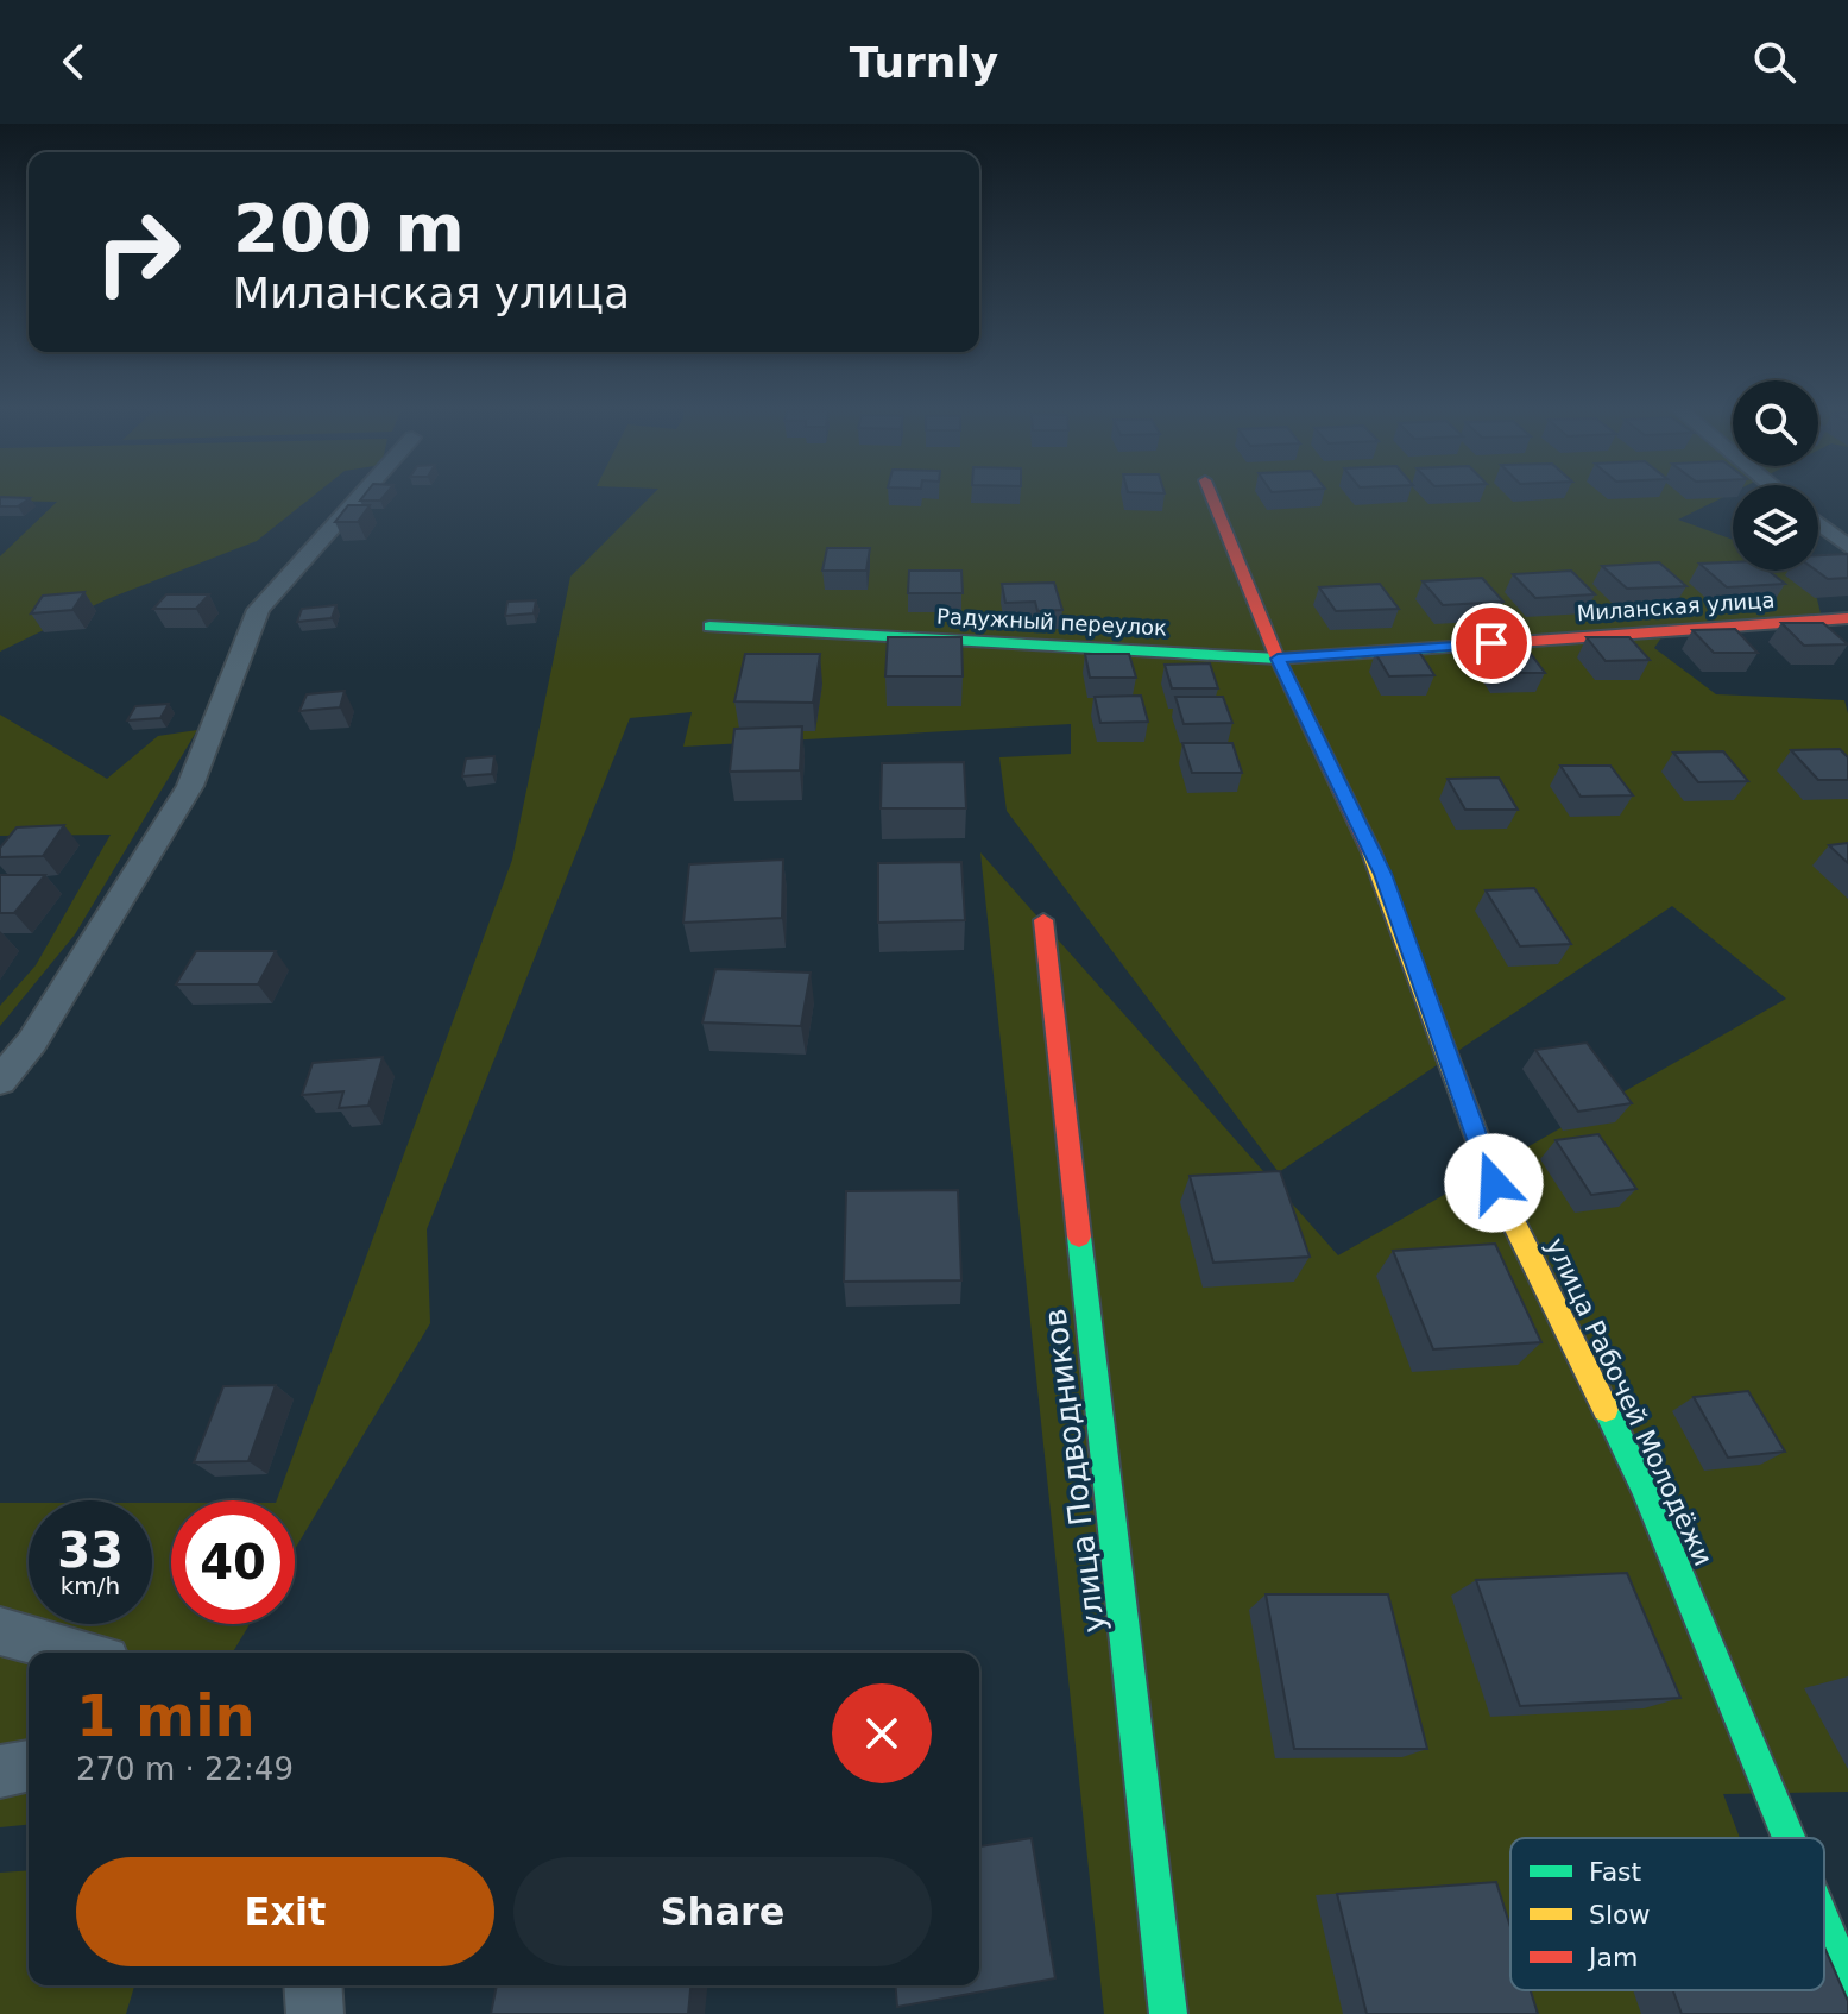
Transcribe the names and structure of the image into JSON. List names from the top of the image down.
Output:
{
  "streets": {
    "street": [
      "Миланская улица",
      "Радужный переулок",
      "улица Рабочей Молодёжи",
      "улица Подводников"
    ]
  },
  "crossings": [
    ["Миланская улица", "Радужный переулок"],
    ["Миланская улица", "улица Рабочей Молодёжи"],
    ["Радужный переулок", "улица Рабочей Молодёжи"]
  ],
  "legend": ["Fast", "Slow", "Jam"],
  "page": {
    "header": "Turnly",
    "turn": ["200 m", "Миланская улица"],
    "speed": "33 km/h",
    "limit": "40",
    "heading": ["1 min", "270 m · 22:49"],
    "buttons": ["Exit", "Share"]
  }
}
